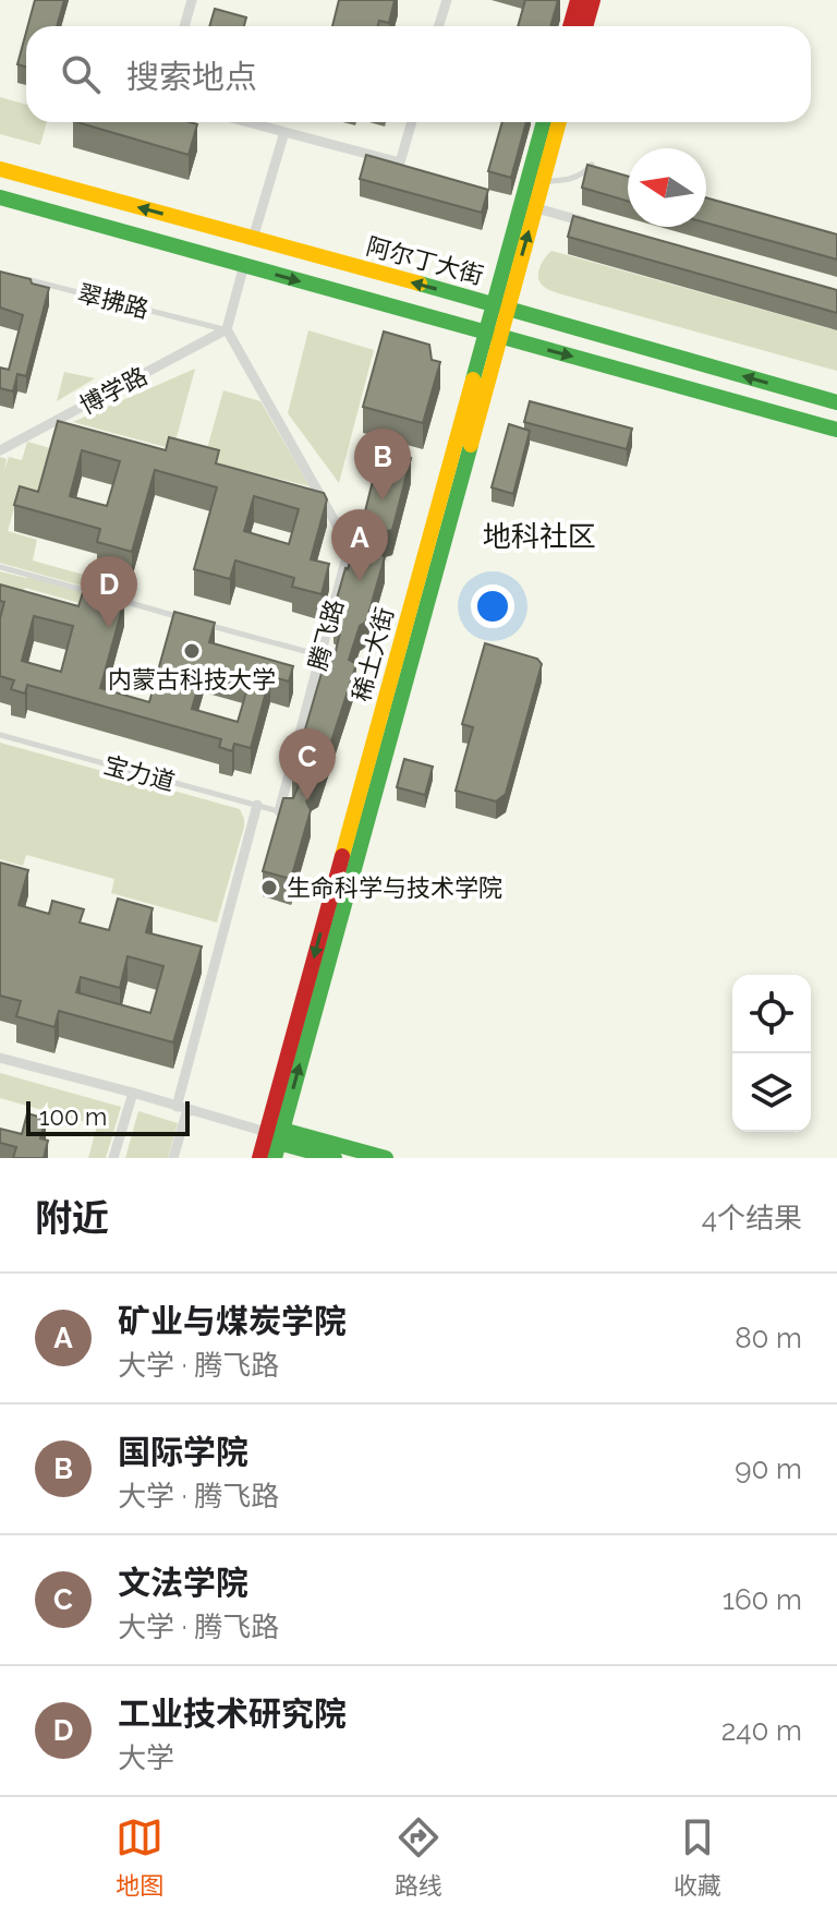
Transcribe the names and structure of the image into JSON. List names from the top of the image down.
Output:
{
  "streets": {
    "main road": ["阿尔丁大街", "稀土大街"],
    "street": ["博学路", "腾飞路"],
    "lane": ["翠拂路", "宝力道"]
  },
  "crossings": [
    ["阿尔丁大街", "稀土大街"],
    ["翠拂路", "博学路"],
    ["翠拂路", "腾飞路"],
    ["博学路", "腾飞路"],
    ["腾飞路", "宝力道"]
  ],
  "districts": ["地科社区"],
  "places": ["内蒙古科技大学", "生命科学与技术学院"],
  "scale_bar": "100 m",
  "north": "left",
  "page": {
    "search": "搜索地点",
    "pins": [
      "B",
      "A",
      "D",
      "C"
    ],
    "scale": "100 m",
    "heading": ["附近", "4个结果"],
    "list": [
      {
        "mark": "A",
        "name": "矿业与煤炭学院",
        "note": "大学 · 腾飞路",
        "value": "80 m"
      },
      {
        "mark": "B",
        "name": "国际学院",
        "note": "大学 · 腾飞路",
        "value": "90 m"
      },
      {
        "mark": "C",
        "name": "文法学院",
        "note": "大学 · 腾飞路",
        "value": "160 m"
      },
      {
        "mark": "D",
        "name": "工业技术研究院",
        "note": "大学",
        "value": "240 m"
      }
    ],
    "nav": ["地图", "路线", "收藏"]
  }
}
